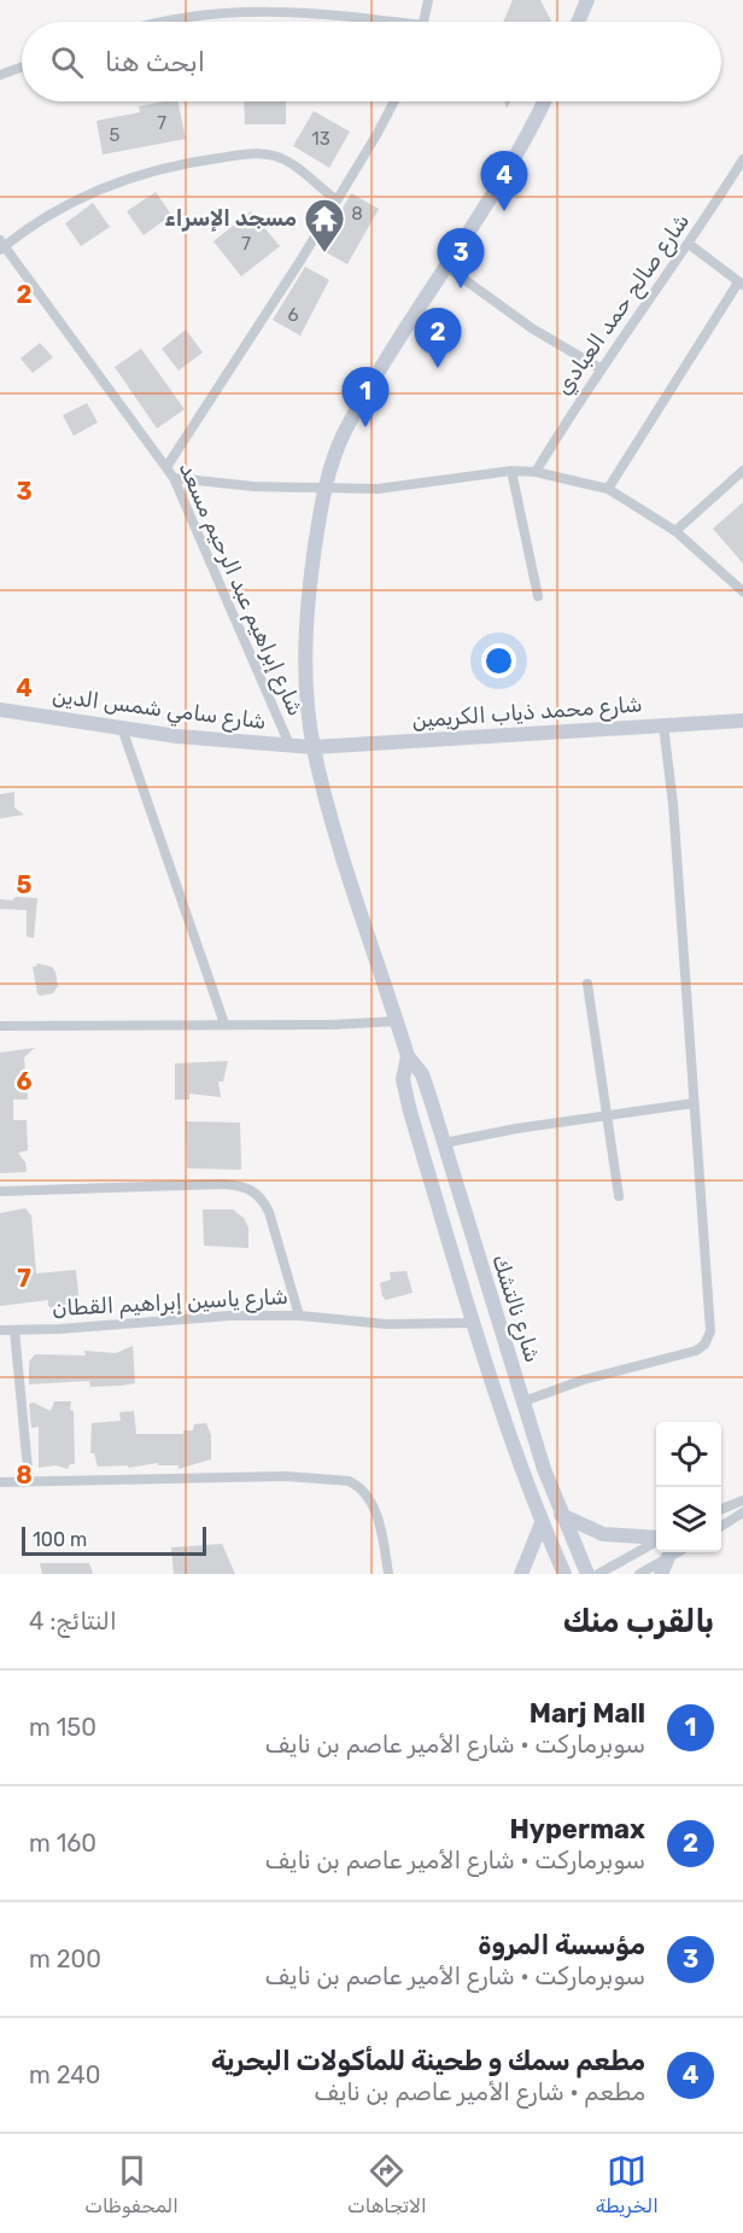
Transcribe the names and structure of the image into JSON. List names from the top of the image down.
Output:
{
  "streets": {
    "main road": ["شارع سامي شمس الدين", "شارع محمد ذياب الكريمين", "شارع نالتشك"],
    "street": ["شارع صالح حمد العبادي", "شارع إبراهيم عبد الرحيم مسعد", "شارع ياسين إبراهيم القطان"]
  },
  "crossings": [
    ["شارع إبراهيم عبد الرحيم مسعد", "شارع سامي شمس الدين"],
    ["شارع سامي شمس الدين", "شارع محمد ذياب الكريمين"],
    ["شارع سامي شمس الدين", "شارع نالتشك"],
    ["شارع محمد ذياب الكريمين", "شارع نالتشك"],
    ["شارع ياسين إبراهيم القطان", "شارع نالتشك"]
  ],
  "places": {
    "temple": ["مسجد الإسراء"]
  },
  "house_numbers": [
    "7",
    "5",
    "13",
    "8",
    "7",
    "6"
  ],
  "scale_bar": "100 m",
  "page": {
    "search": "ابحث هنا",
    "pins": [
      "4",
      "3",
      "2",
      "1"
    ],
    "scale": "100 m",
    "heading": ["بالقرب منك", "النتائج: 4"],
    "list": [
      {
        "mark": "1",
        "name": "Marj Mall",
        "note": "سوبرماركت · شارع الأمير عاصم بن نايف",
        "value": "150 m"
      },
      {
        "mark": "2",
        "name": "Hypermax",
        "note": "سوبرماركت · شارع الأمير عاصم بن نايف",
        "value": "160 m"
      },
      {
        "mark": "3",
        "name": "مؤسسة المروة",
        "note": "سوبرماركت · شارع الأمير عاصم بن نايف",
        "value": "200 m"
      },
      {
        "mark": "4",
        "name": "مطعم سمك و طحينة للمأكولات البحرية",
        "note": "مطعم · شارع الأمير عاصم بن نايف",
        "value": "240 m"
      }
    ],
    "nav": ["الخريطة", "الاتجاهات", "المحفوظات"]
  },
  "grid": {
    "rows": [
      "2",
      "3",
      "4",
      "5",
      "6",
      "7",
      "8"
    ]
  }
}
